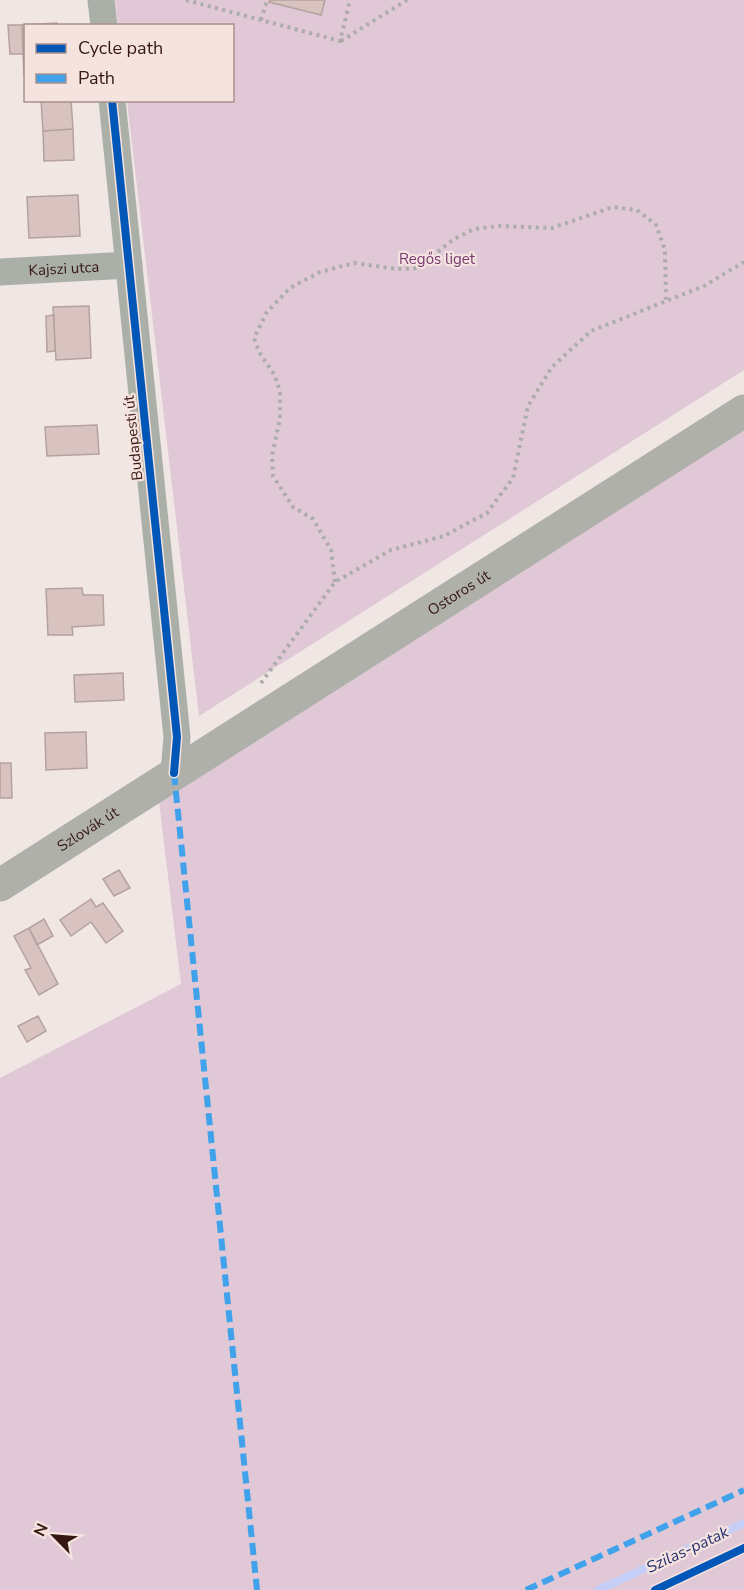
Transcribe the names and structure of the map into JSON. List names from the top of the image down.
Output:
{
  "streets": {
    "main road": ["Ostoros út", "Szlovák út"],
    "street": ["Kajszi utca", "Budapesti út"]
  },
  "crossings": [
    ["Kajszi utca", "Budapesti út"],
    ["Budapesti út", "Ostoros út"],
    ["Budapesti út", "Szlovák út"],
    ["Ostoros út", "Szlovák út"]
  ],
  "water": ["Szilas-patak"],
  "parks": ["Regős liget"],
  "legend": ["Cycle path", "Path"],
  "north": "top left"
}
